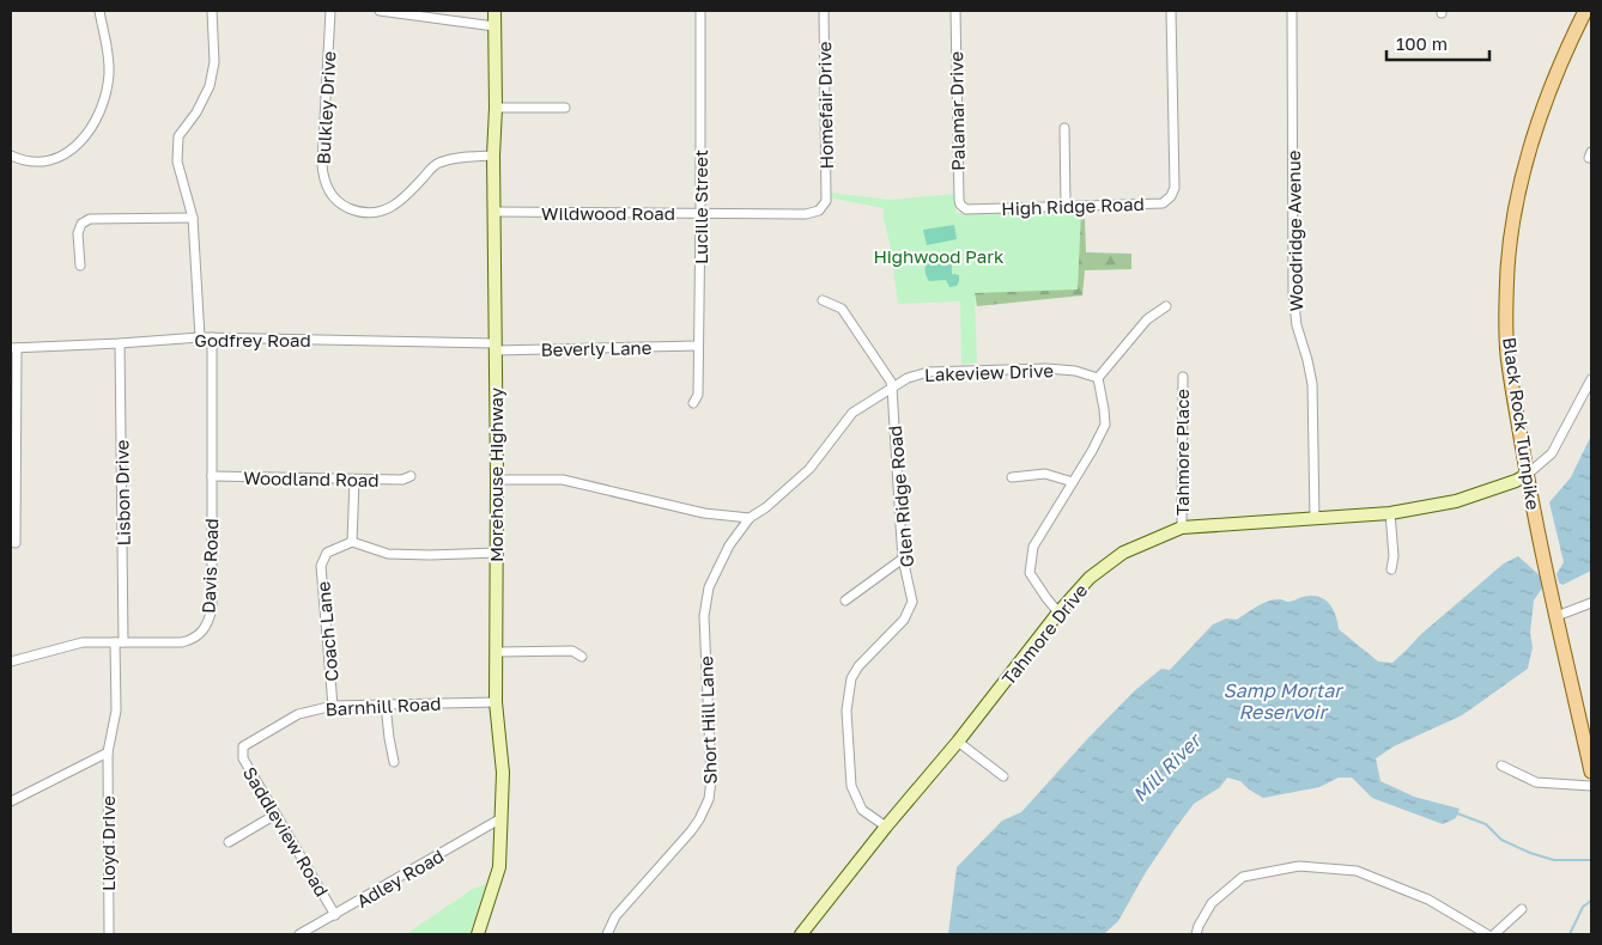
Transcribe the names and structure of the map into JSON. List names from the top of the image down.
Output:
{
  "streets": {
    "main road": ["Black Rock Turnpike"],
    "street": [
      "Homefair Drive",
      "Bulkley Drive",
      "Palamar Drive",
      "High Ridge Road",
      "Lucille Street",
      "Wildwood Road",
      "Woodridge Avenue",
      "Godfrey Road",
      "Beverly Lane",
      "Lakeview Drive",
      "Tahmore Place",
      "Morehouse Highway",
      "Woodland Road",
      "Lisbon Drive",
      "Glen Ridge Road",
      "Davis Road",
      "Coach Lane",
      "Tahmore Drive",
      "Barnhill Road",
      "Short Hill Lane",
      "Saddleview Road",
      "Lloyd Drive",
      "Adley Road"
    ]
  },
  "crossings": [
    ["Homefair Drive", "Wildwood Road"],
    ["Bulkley Drive", "Morehouse Highway"],
    ["Palamar Drive", "High Ridge Road"],
    ["Lucille Street", "Wildwood Road"],
    ["Lucille Street", "Beverly Lane"],
    ["Wildwood Road", "Morehouse Highway"],
    ["Woodridge Avenue", "Tahmore Drive"],
    ["Godfrey Road", "Beverly Lane"],
    ["Godfrey Road", "Morehouse Highway"],
    ["Godfrey Road", "Lisbon Drive"],
    ["Godfrey Road", "Davis Road"],
    ["Beverly Lane", "Morehouse Highway"],
    ["Lakeview Drive", "Glen Ridge Road"],
    ["Lakeview Drive", "Short Hill Lane"],
    ["Black Rock Turnpike", "Tahmore Drive"],
    ["Tahmore Place", "Tahmore Drive"],
    ["Morehouse Highway", "Barnhill Road"],
    ["Morehouse Highway", "Adley Road"],
    ["Woodland Road", "Davis Road"],
    ["Lisbon Drive", "Davis Road"],
    ["Lisbon Drive", "Lloyd Drive"],
    ["Glen Ridge Road", "Tahmore Drive"],
    ["Coach Lane", "Barnhill Road"],
    ["Barnhill Road", "Saddleview Road"],
    ["Saddleview Road", "Adley Road"]
  ],
  "water": ["Samp Mortar Reservoir", "Mill River"],
  "parks": ["Highwood Park"],
  "scale_bar": "100 m"
}
